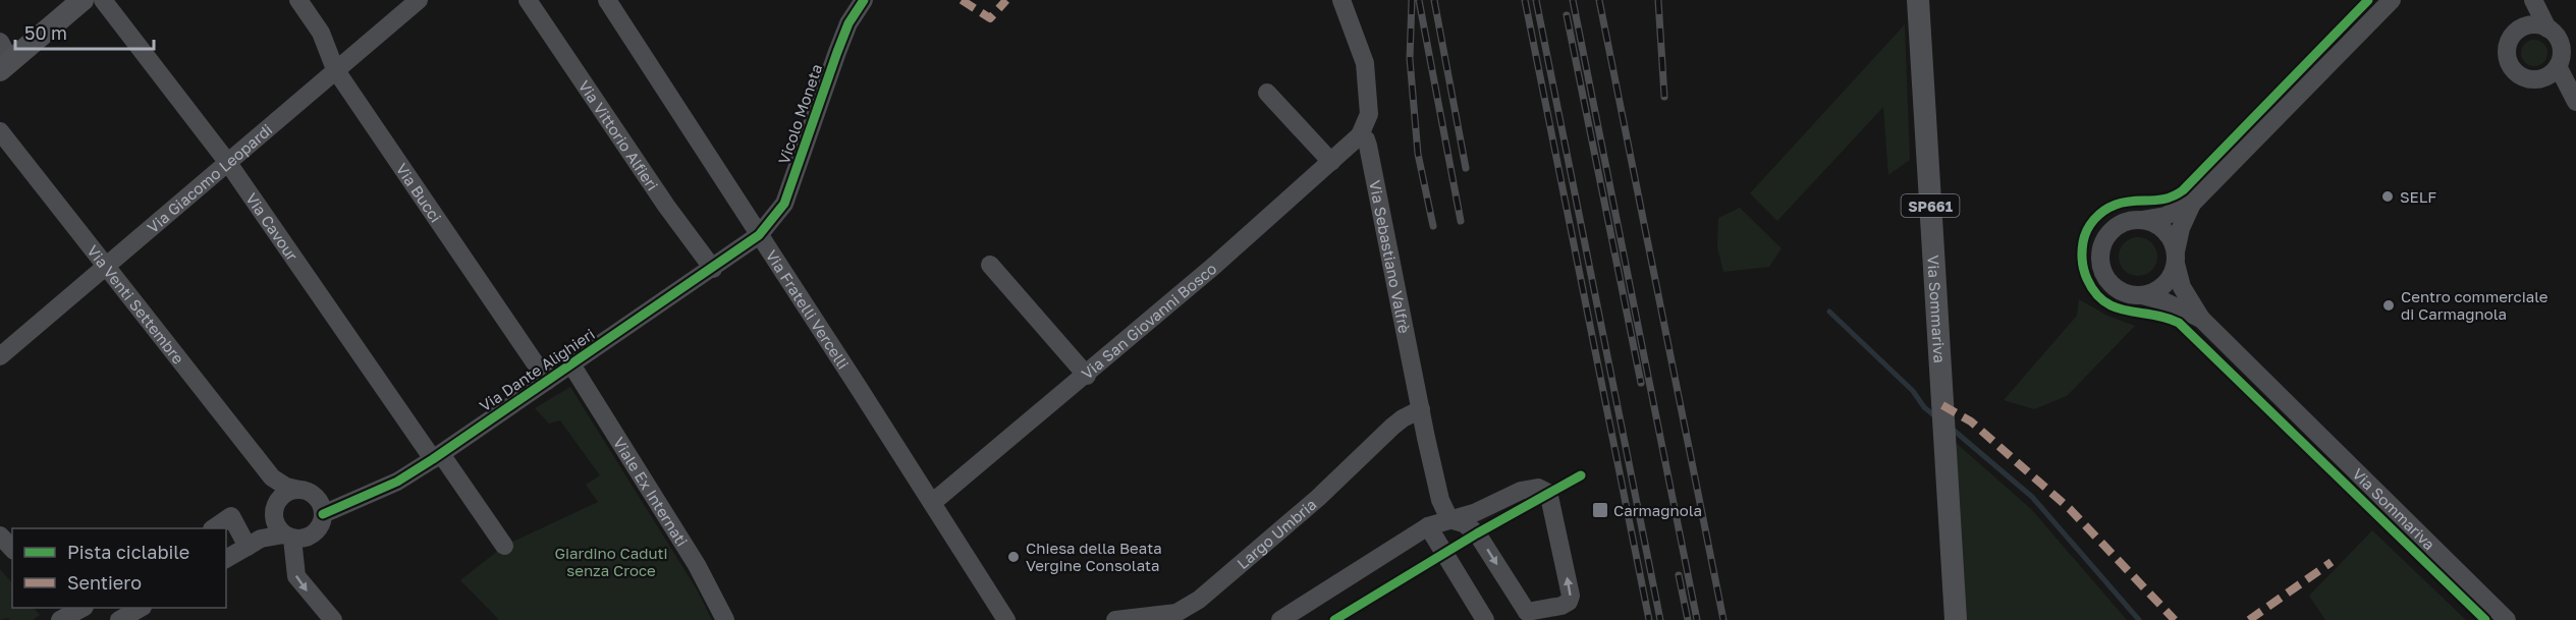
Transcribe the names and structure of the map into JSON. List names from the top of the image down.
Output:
{
  "streets": {
    "main road": ["SP661", "Via Sommariva"],
    "street": [
      "Vicolo Moneta",
      "Via Vittorio Alfieri",
      "Via Giacomo Leopardi",
      "Via Bucci",
      "Via Cavour",
      "Via Sebastiano Valfrè",
      "Via Venti Settembre",
      "Via Fratelli Vercelli",
      "Via San Giovanni Bosco",
      "Via Dante Alighieri",
      "Viale Ex Internati",
      "Largo Umbria"
    ]
  },
  "crossings": [
    ["Vicolo Moneta", "Via Fratelli Vercelli"],
    ["Vicolo Moneta", "Via Dante Alighieri"],
    ["Via Vittorio Alfieri", "Via Dante Alighieri"],
    ["Via Giacomo Leopardi", "Via Bucci"],
    ["Via Giacomo Leopardi", "Via Cavour"],
    ["Via Giacomo Leopardi", "Via Venti Settembre"],
    ["Via Bucci", "Via Dante Alighieri"],
    ["Via Cavour", "Via Dante Alighieri"],
    ["Via Sebastiano Valfrè", "Via San Giovanni Bosco"],
    ["Via Sebastiano Valfrè", "Largo Umbria"],
    ["Via Venti Settembre", "Via Dante Alighieri"],
    ["Via Fratelli Vercelli", "Via San Giovanni Bosco"],
    ["Via Fratelli Vercelli", "Via Dante Alighieri"],
    ["Via Dante Alighieri", "Viale Ex Internati"]
  ],
  "parks": ["Giardino Caduti senza Croce"],
  "places": {
    "other": ["SELF", "Centro commerciale di Carmagnola", "Chiesa della Beata Vergine Consolata"],
    "transit": ["Carmagnola"]
  },
  "legend": ["Pista ciclabile", "Sentiero"],
  "scale_bar": "50 m"
}
